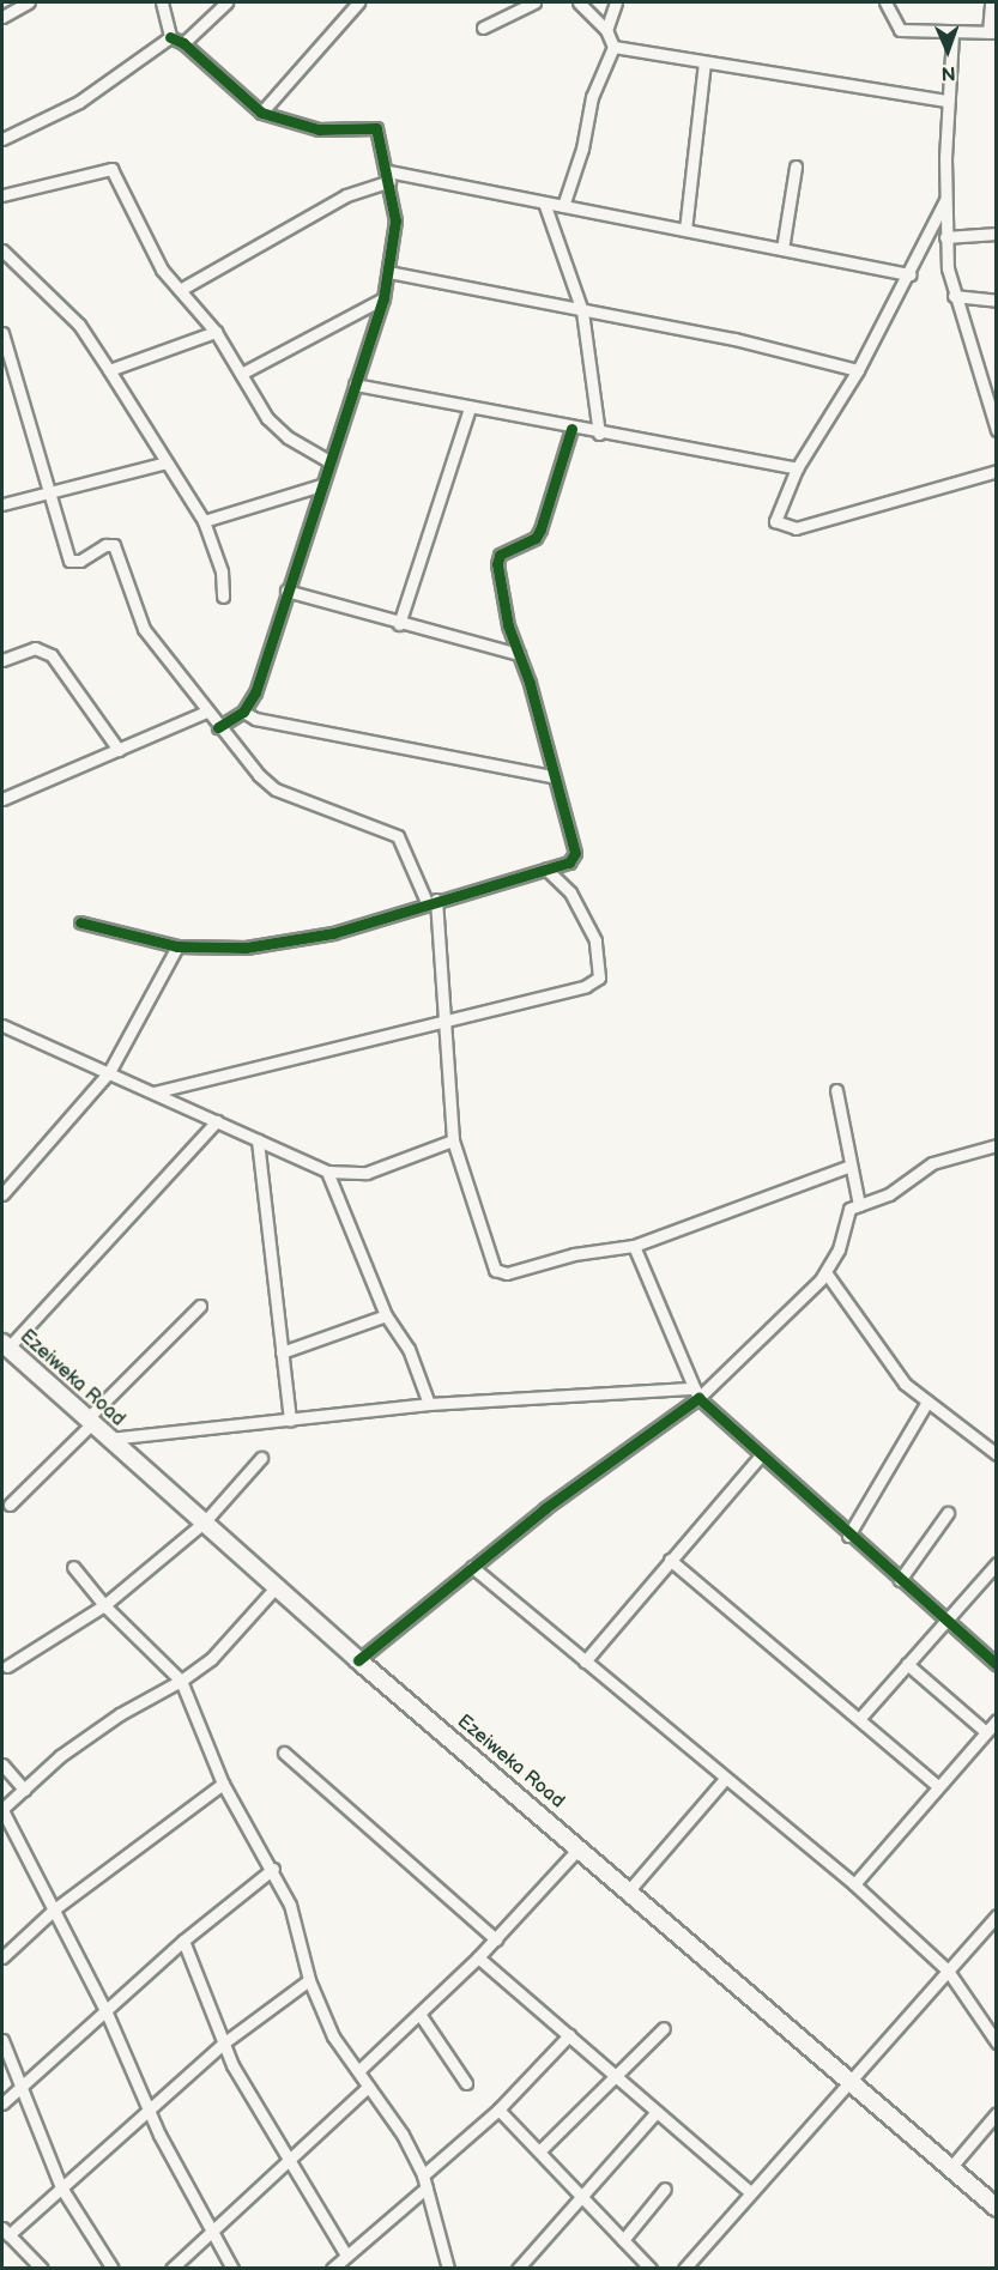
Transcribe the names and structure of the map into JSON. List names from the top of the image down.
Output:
{
  "streets": {
    "main road": ["Ezeiweka Road"]
  },
  "north": "bottom"
}
